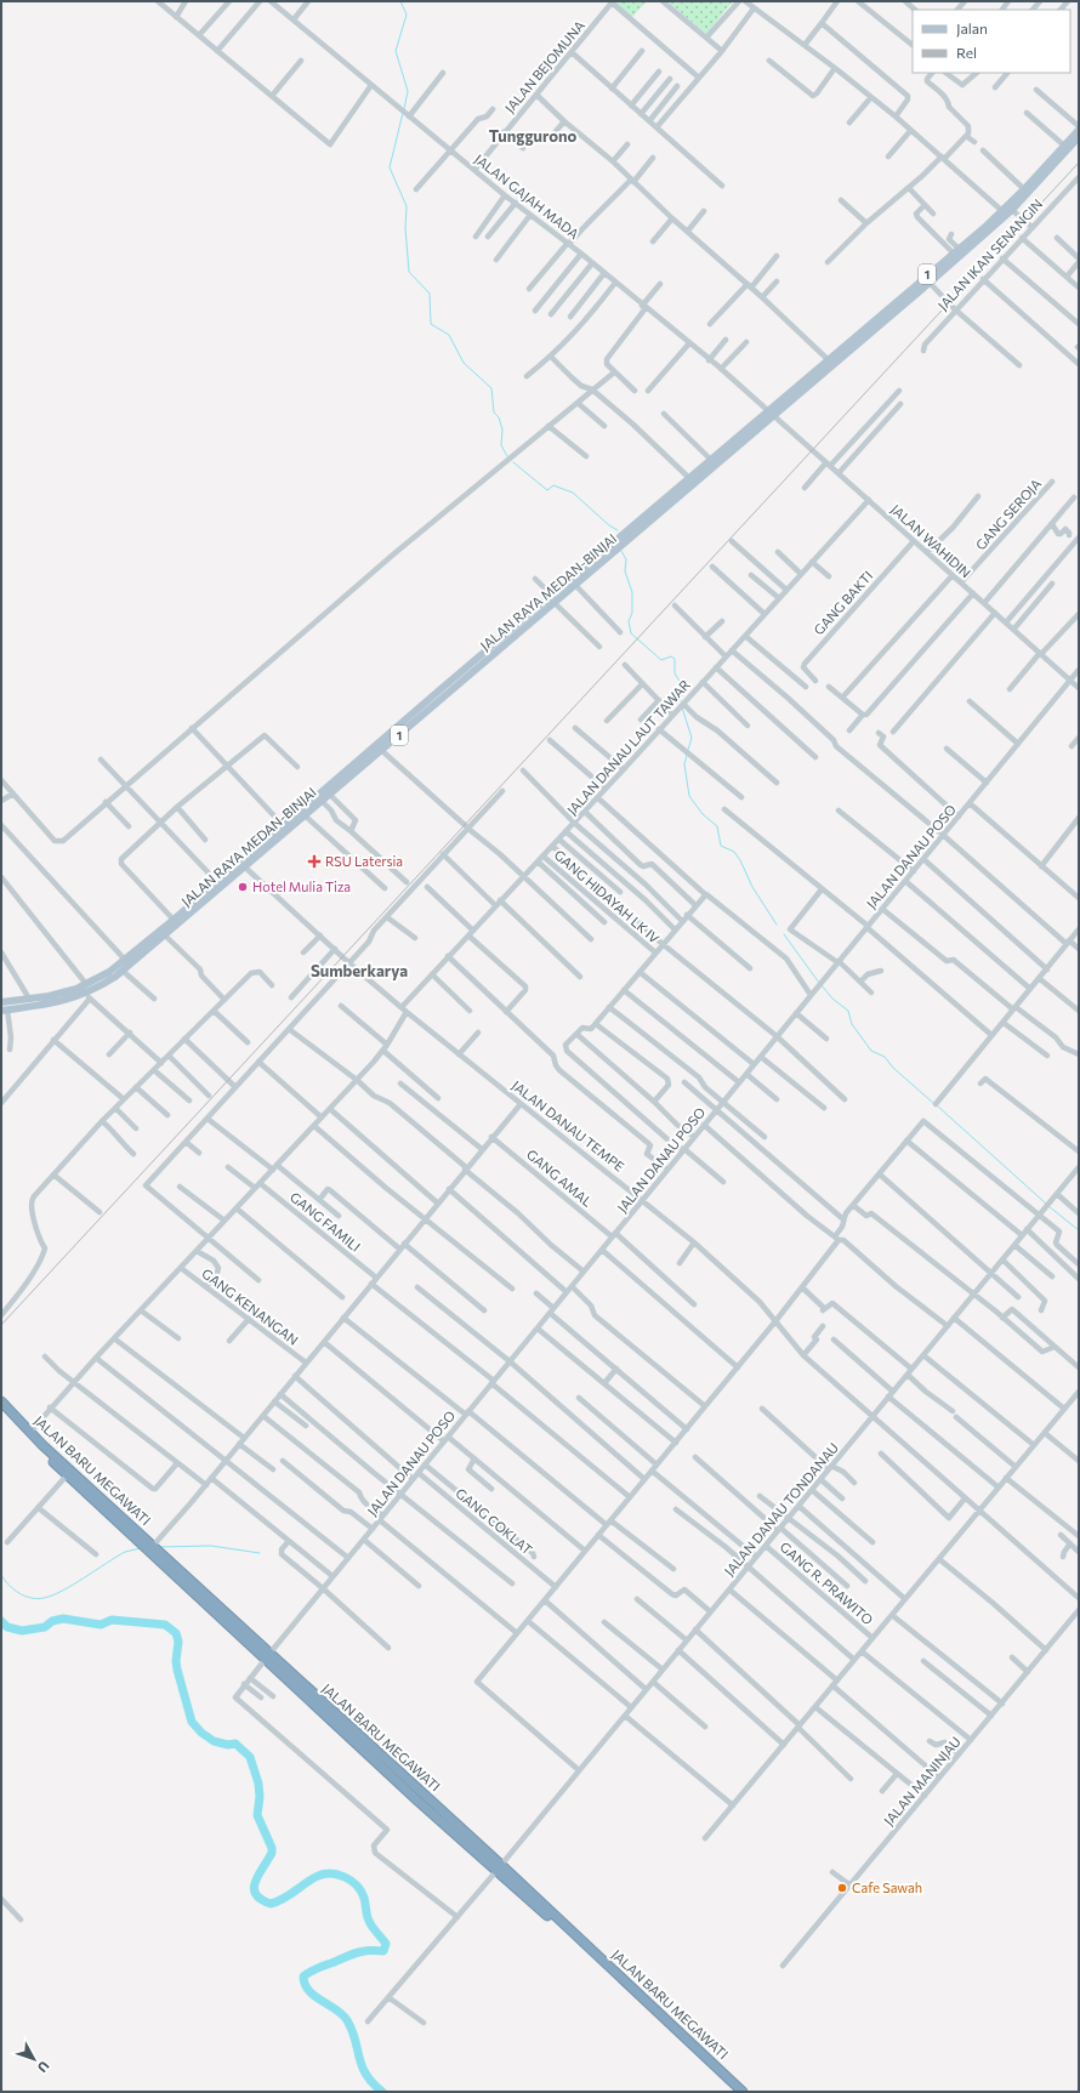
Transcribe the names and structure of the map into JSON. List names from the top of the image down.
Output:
{
  "streets": {
    "highway": ["JALAN BARU MEGAWATI"],
    "main road": ["1", "JALAN RAYA MEDAN-BINJAI"],
    "street": [
      "JALAN BEJOMUNA",
      "JALAN GAJAH MADA",
      "JALAN IKAN SENANGIN",
      "GANG SEROJA",
      "JALAN WAHIDIN",
      "GANG BAKTI",
      "JALAN DANAU LAUT TAWAR",
      "JALAN DANAU POSO",
      "GANG HIDAYAH LK IV",
      "JALAN DANAU TEMPE",
      "GANG AMAL",
      "GANG FAMILI",
      "GANG KENANGAN",
      "JALAN DANAU TONDANAU",
      "GANG COKLAT",
      "GANG R. PRAWITO",
      "JALAN MANINJAU"
    ]
  },
  "crossings": [
    ["JALAN BEJOMUNA", "JALAN GAJAH MADA"],
    ["JALAN GAJAH MADA", "JALAN WAHIDIN"],
    ["JALAN GAJAH MADA", "JALAN RAYA MEDAN-BINJAI"],
    ["GANG SEROJA", "JALAN WAHIDIN"],
    ["JALAN WAHIDIN", "JALAN RAYA MEDAN-BINJAI"],
    ["JALAN WAHIDIN", "GANG BAKTI"],
    ["JALAN WAHIDIN", "JALAN DANAU LAUT TAWAR"],
    ["JALAN WAHIDIN", "JALAN DANAU POSO"],
    ["JALAN RAYA MEDAN-BINJAI", "JALAN DANAU TEMPE"],
    ["JALAN DANAU LAUT TAWAR", "GANG HIDAYAH LK IV"],
    ["JALAN DANAU LAUT TAWAR", "JALAN DANAU TEMPE"],
    ["JALAN DANAU POSO", "JALAN DANAU TEMPE"],
    ["JALAN DANAU POSO", "GANG AMAL"],
    ["JALAN DANAU POSO", "JALAN BARU MEGAWATI"],
    ["JALAN DANAU POSO", "JALAN DANAU TONDANAU"],
    ["JALAN DANAU POSO", "GANG COKLAT"],
    ["JALAN DANAU TEMPE", "JALAN DANAU TONDANAU"],
    ["JALAN BARU MEGAWATI", "JALAN DANAU TONDANAU"],
    ["JALAN DANAU TONDANAU", "GANG R. PRAWITO"]
  ],
  "districts": ["Tunggurono", "Sumberkarya"],
  "places": {
    "health": ["RSU Latersia"],
    "other": ["Hotel Mulia Tiza", "Cafe Sawah"]
  },
  "legend": ["Jalan", "Rel"],
  "north": "bottom right"
}
